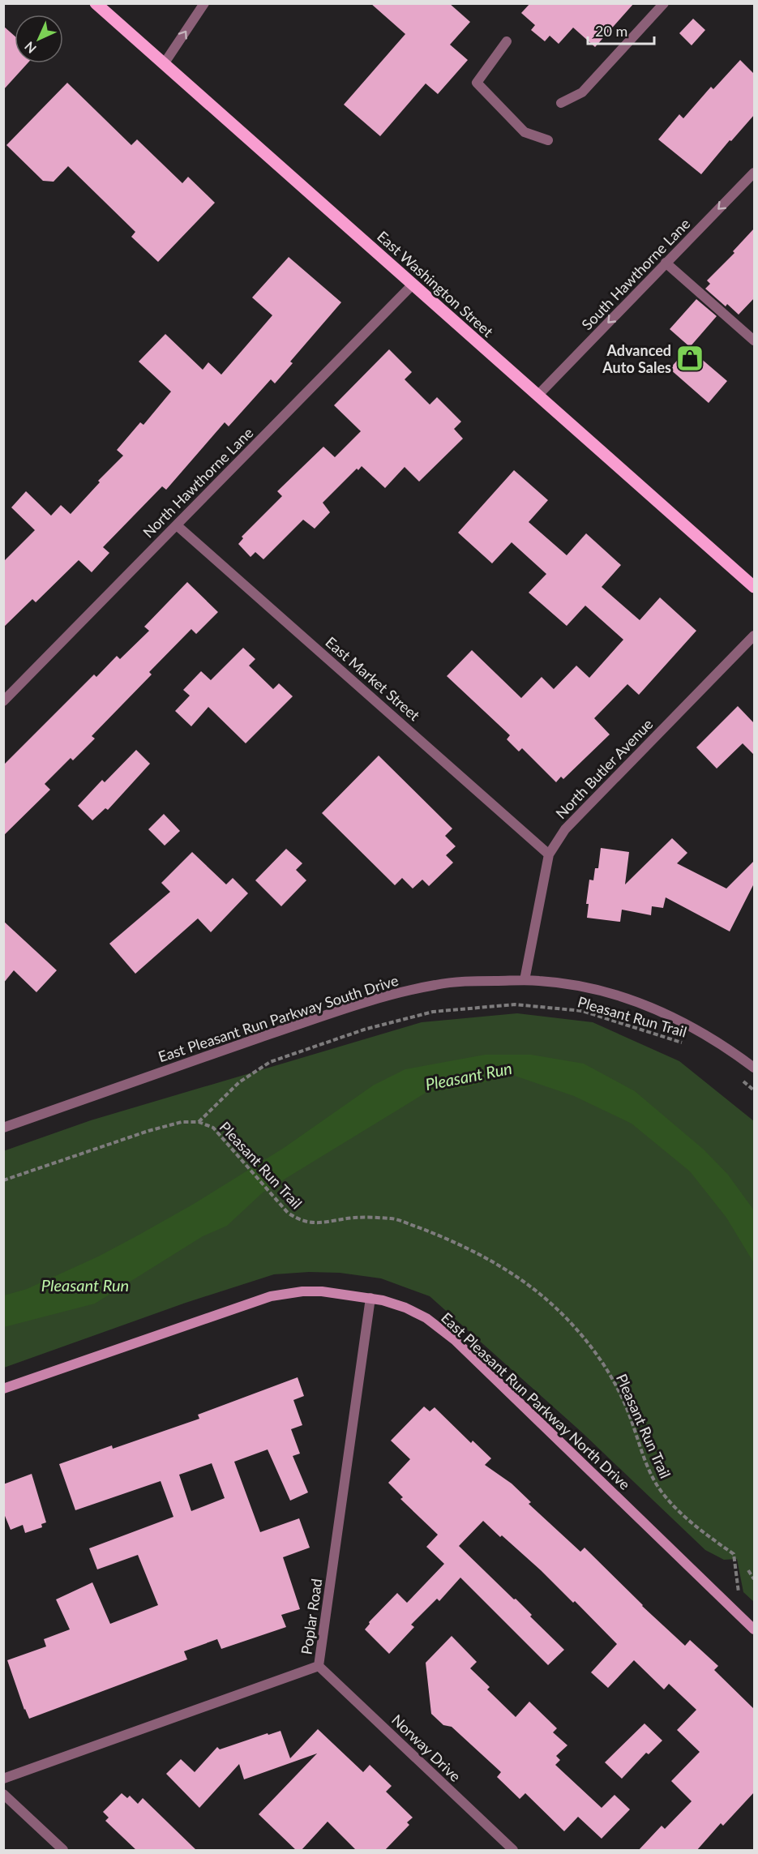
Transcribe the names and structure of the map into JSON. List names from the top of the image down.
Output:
{
  "streets": {
    "main road": ["East Washington Street", "East Pleasant Run Parkway North Drive"],
    "street": [
      "South Hawthorne Lane",
      "North Hawthorne Lane",
      "East Market Street",
      "North Butler Avenue",
      "East Pleasant Run Parkway South Drive",
      "Poplar Road",
      "Norway Drive"
    ],
    "path": ["Pleasant Run Trail"]
  },
  "crossings": [
    ["South Hawthorne Lane", "East Washington Street"],
    ["East Washington Street", "North Hawthorne Lane"],
    ["North Hawthorne Lane", "East Market Street"],
    ["East Market Street", "North Butler Avenue"],
    ["North Butler Avenue", "East Pleasant Run Parkway South Drive"],
    ["East Pleasant Run Parkway North Drive", "Poplar Road"],
    ["Poplar Road", "Norway Drive"]
  ],
  "one_way": ["South Hawthorne Lane"],
  "water": ["Pleasant Run"],
  "places": {
    "shop": ["Advanced Auto Sales"]
  },
  "scale_bar": "20 m",
  "north": "bottom left"
}
